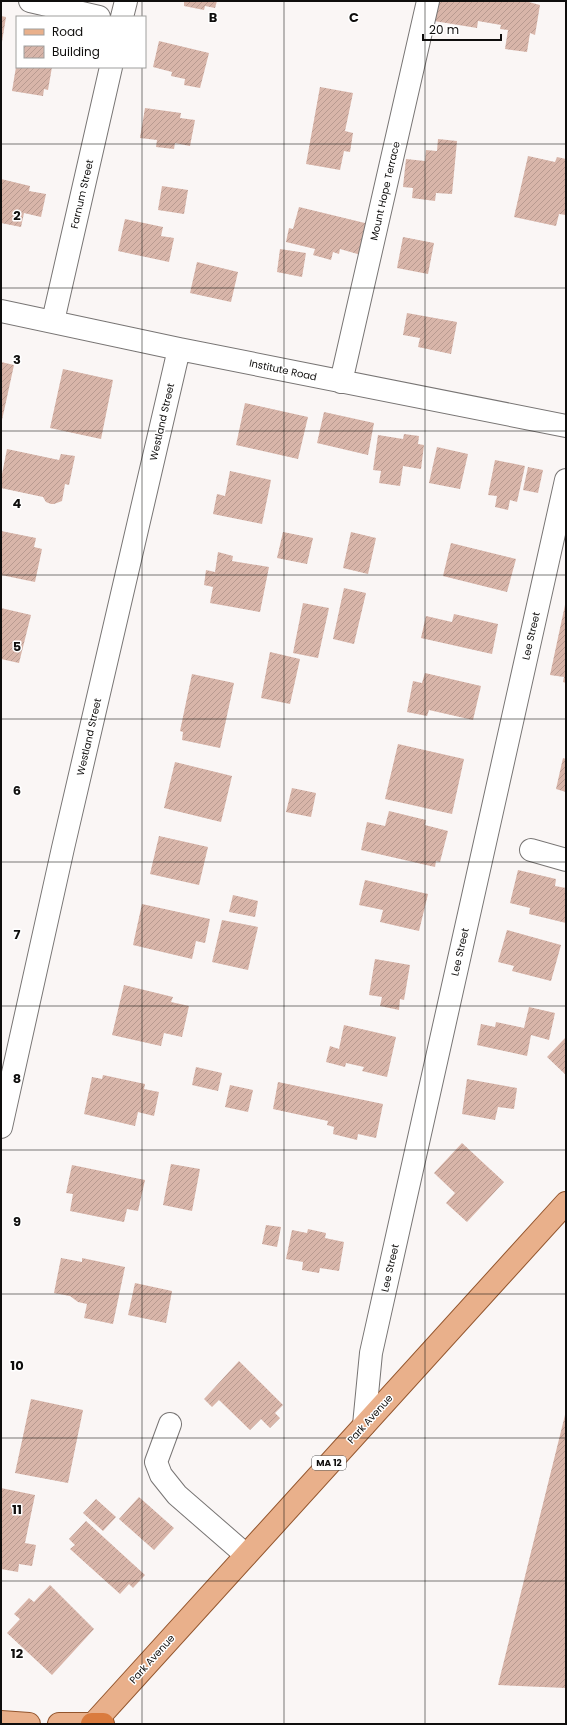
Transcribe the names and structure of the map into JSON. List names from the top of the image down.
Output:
{
  "streets": {
    "main road": ["Park Avenue", "MA 12"],
    "street": [
      "Mount Hope Terrace",
      "Farnum Street",
      "Institute Road",
      "Westland Street",
      "Lee Street"
    ]
  },
  "crossings": [
    ["Mount Hope Terrace", "Institute Road"],
    ["Farnum Street", "Institute Road"],
    ["Institute Road", "Westland Street"],
    ["Lee Street", "Park Avenue"]
  ],
  "legend": ["Road", "Building"],
  "scale_bar": "20 m",
  "grid": {
    "columns": ["B", "C"],
    "rows": [
      "2",
      "3",
      "4",
      "5",
      "6",
      "7",
      "8",
      "9",
      "10",
      "11",
      "12"
    ]
  }
}
